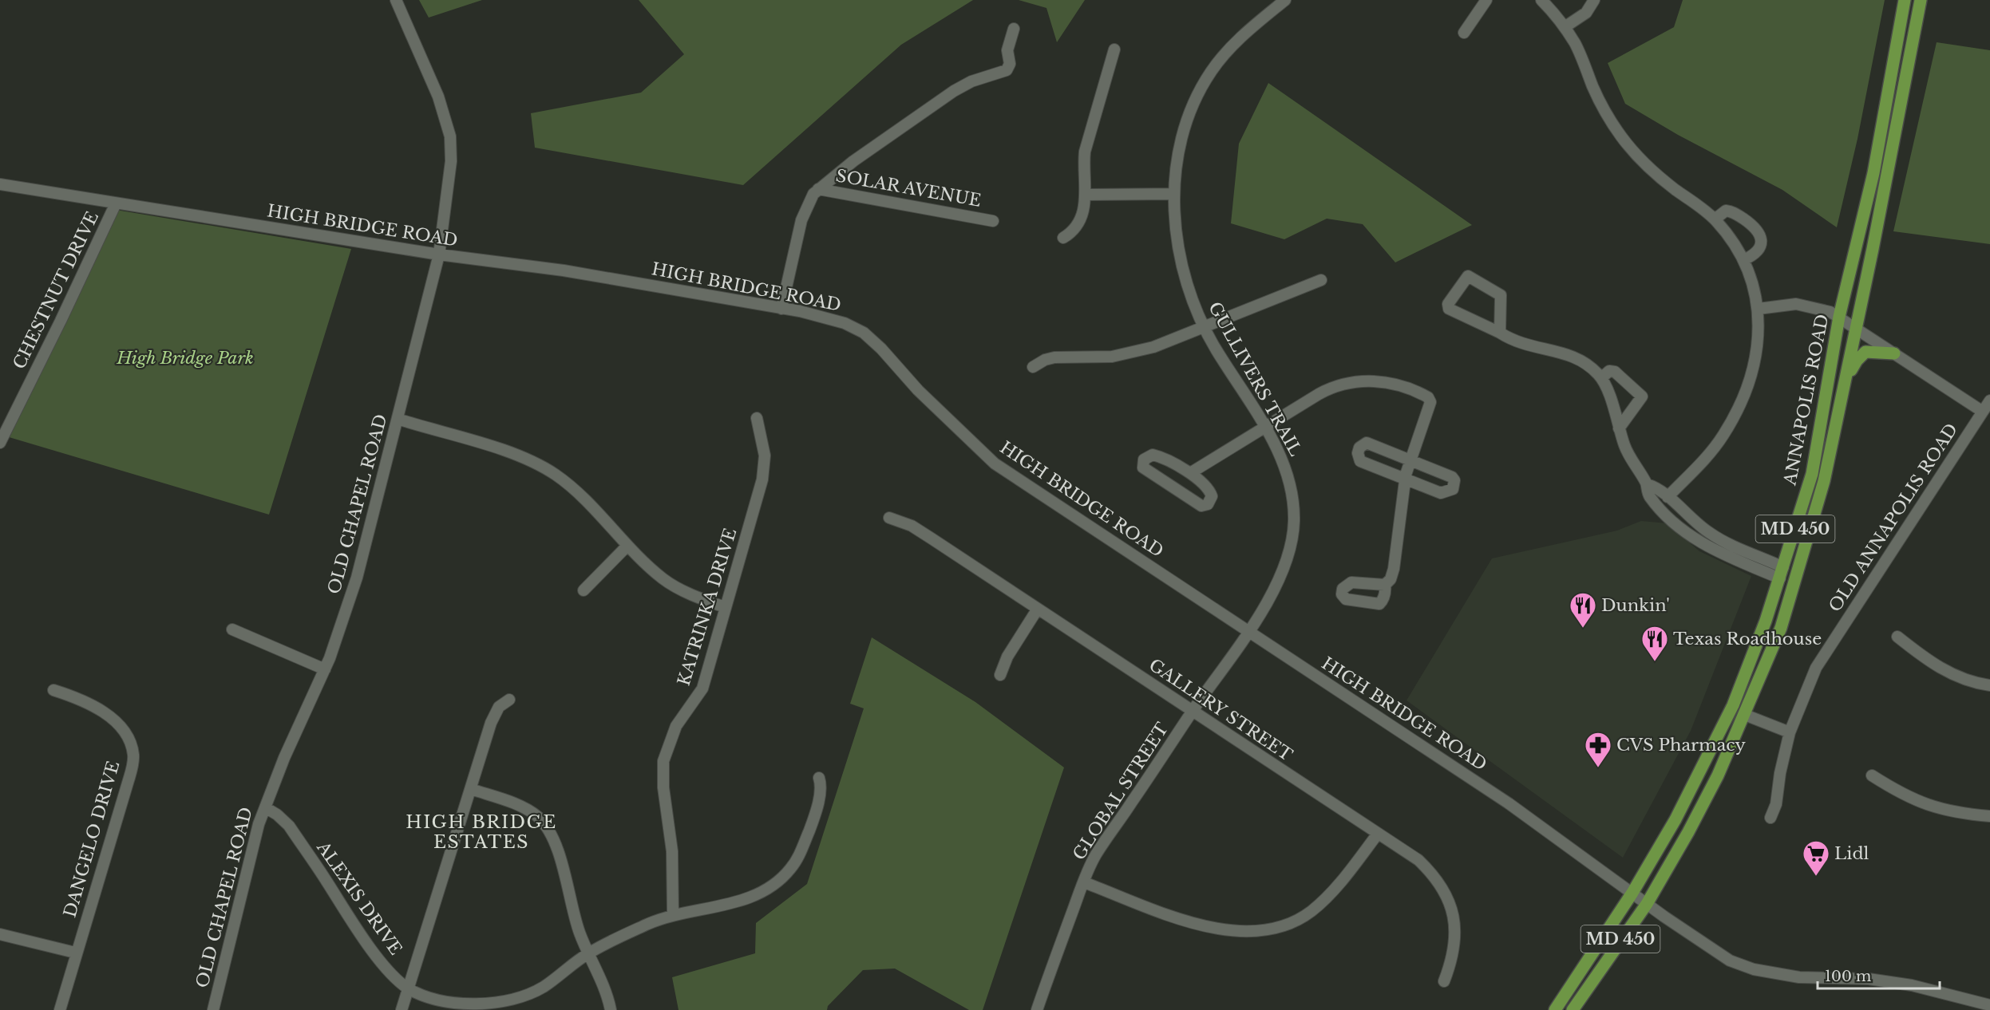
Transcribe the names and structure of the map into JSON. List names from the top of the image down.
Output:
{
  "streets": {
    "main road": ["ANNAPOLIS ROAD", "MD 450"],
    "street": [
      "SOLAR AVENUE",
      "HIGH BRIDGE ROAD",
      "CHESTNUT DRIVE",
      "GULLIVERS TRAIL",
      "OLD CHAPEL ROAD",
      "OLD ANNAPOLIS ROAD",
      "KATRINKA DRIVE",
      "GALLERY STREET",
      "GLOBAL STREET",
      "DANGELO DRIVE",
      "ALEXIS DRIVE"
    ]
  },
  "crossings": [
    ["HIGH BRIDGE ROAD", "CHESTNUT DRIVE"],
    ["HIGH BRIDGE ROAD", "GULLIVERS TRAIL"],
    ["HIGH BRIDGE ROAD", "ANNAPOLIS ROAD"],
    ["HIGH BRIDGE ROAD", "OLD CHAPEL ROAD"],
    ["HIGH BRIDGE ROAD", "GLOBAL STREET"],
    ["GULLIVERS TRAIL", "GLOBAL STREET"],
    ["OLD CHAPEL ROAD", "ALEXIS DRIVE"],
    ["KATRINKA DRIVE", "ALEXIS DRIVE"],
    ["GALLERY STREET", "GLOBAL STREET"]
  ],
  "districts": ["HIGH BRIDGE ESTATES"],
  "parks": ["High Bridge Park"],
  "places": {
    "restaurant": ["Dunkin'", "Texas Roadhouse"],
    "pharmacy": ["CVS Pharmacy"],
    "supermarket": ["Lidl"]
  },
  "scale_bar": "100 m"
}
